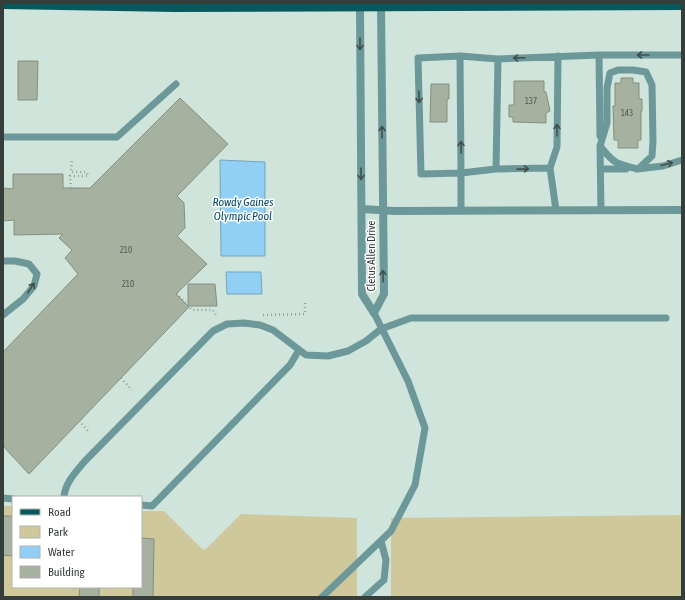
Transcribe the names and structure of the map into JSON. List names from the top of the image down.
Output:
{
  "streets": {
    "street": ["Cletus Allen Drive"]
  },
  "water": ["Rowdy Gaines Olympic Pool"],
  "house_numbers": [
    "137",
    "143",
    "210",
    "210"
  ],
  "legend": [
    "Road",
    "Park",
    "Water",
    "Building"
  ]
}
